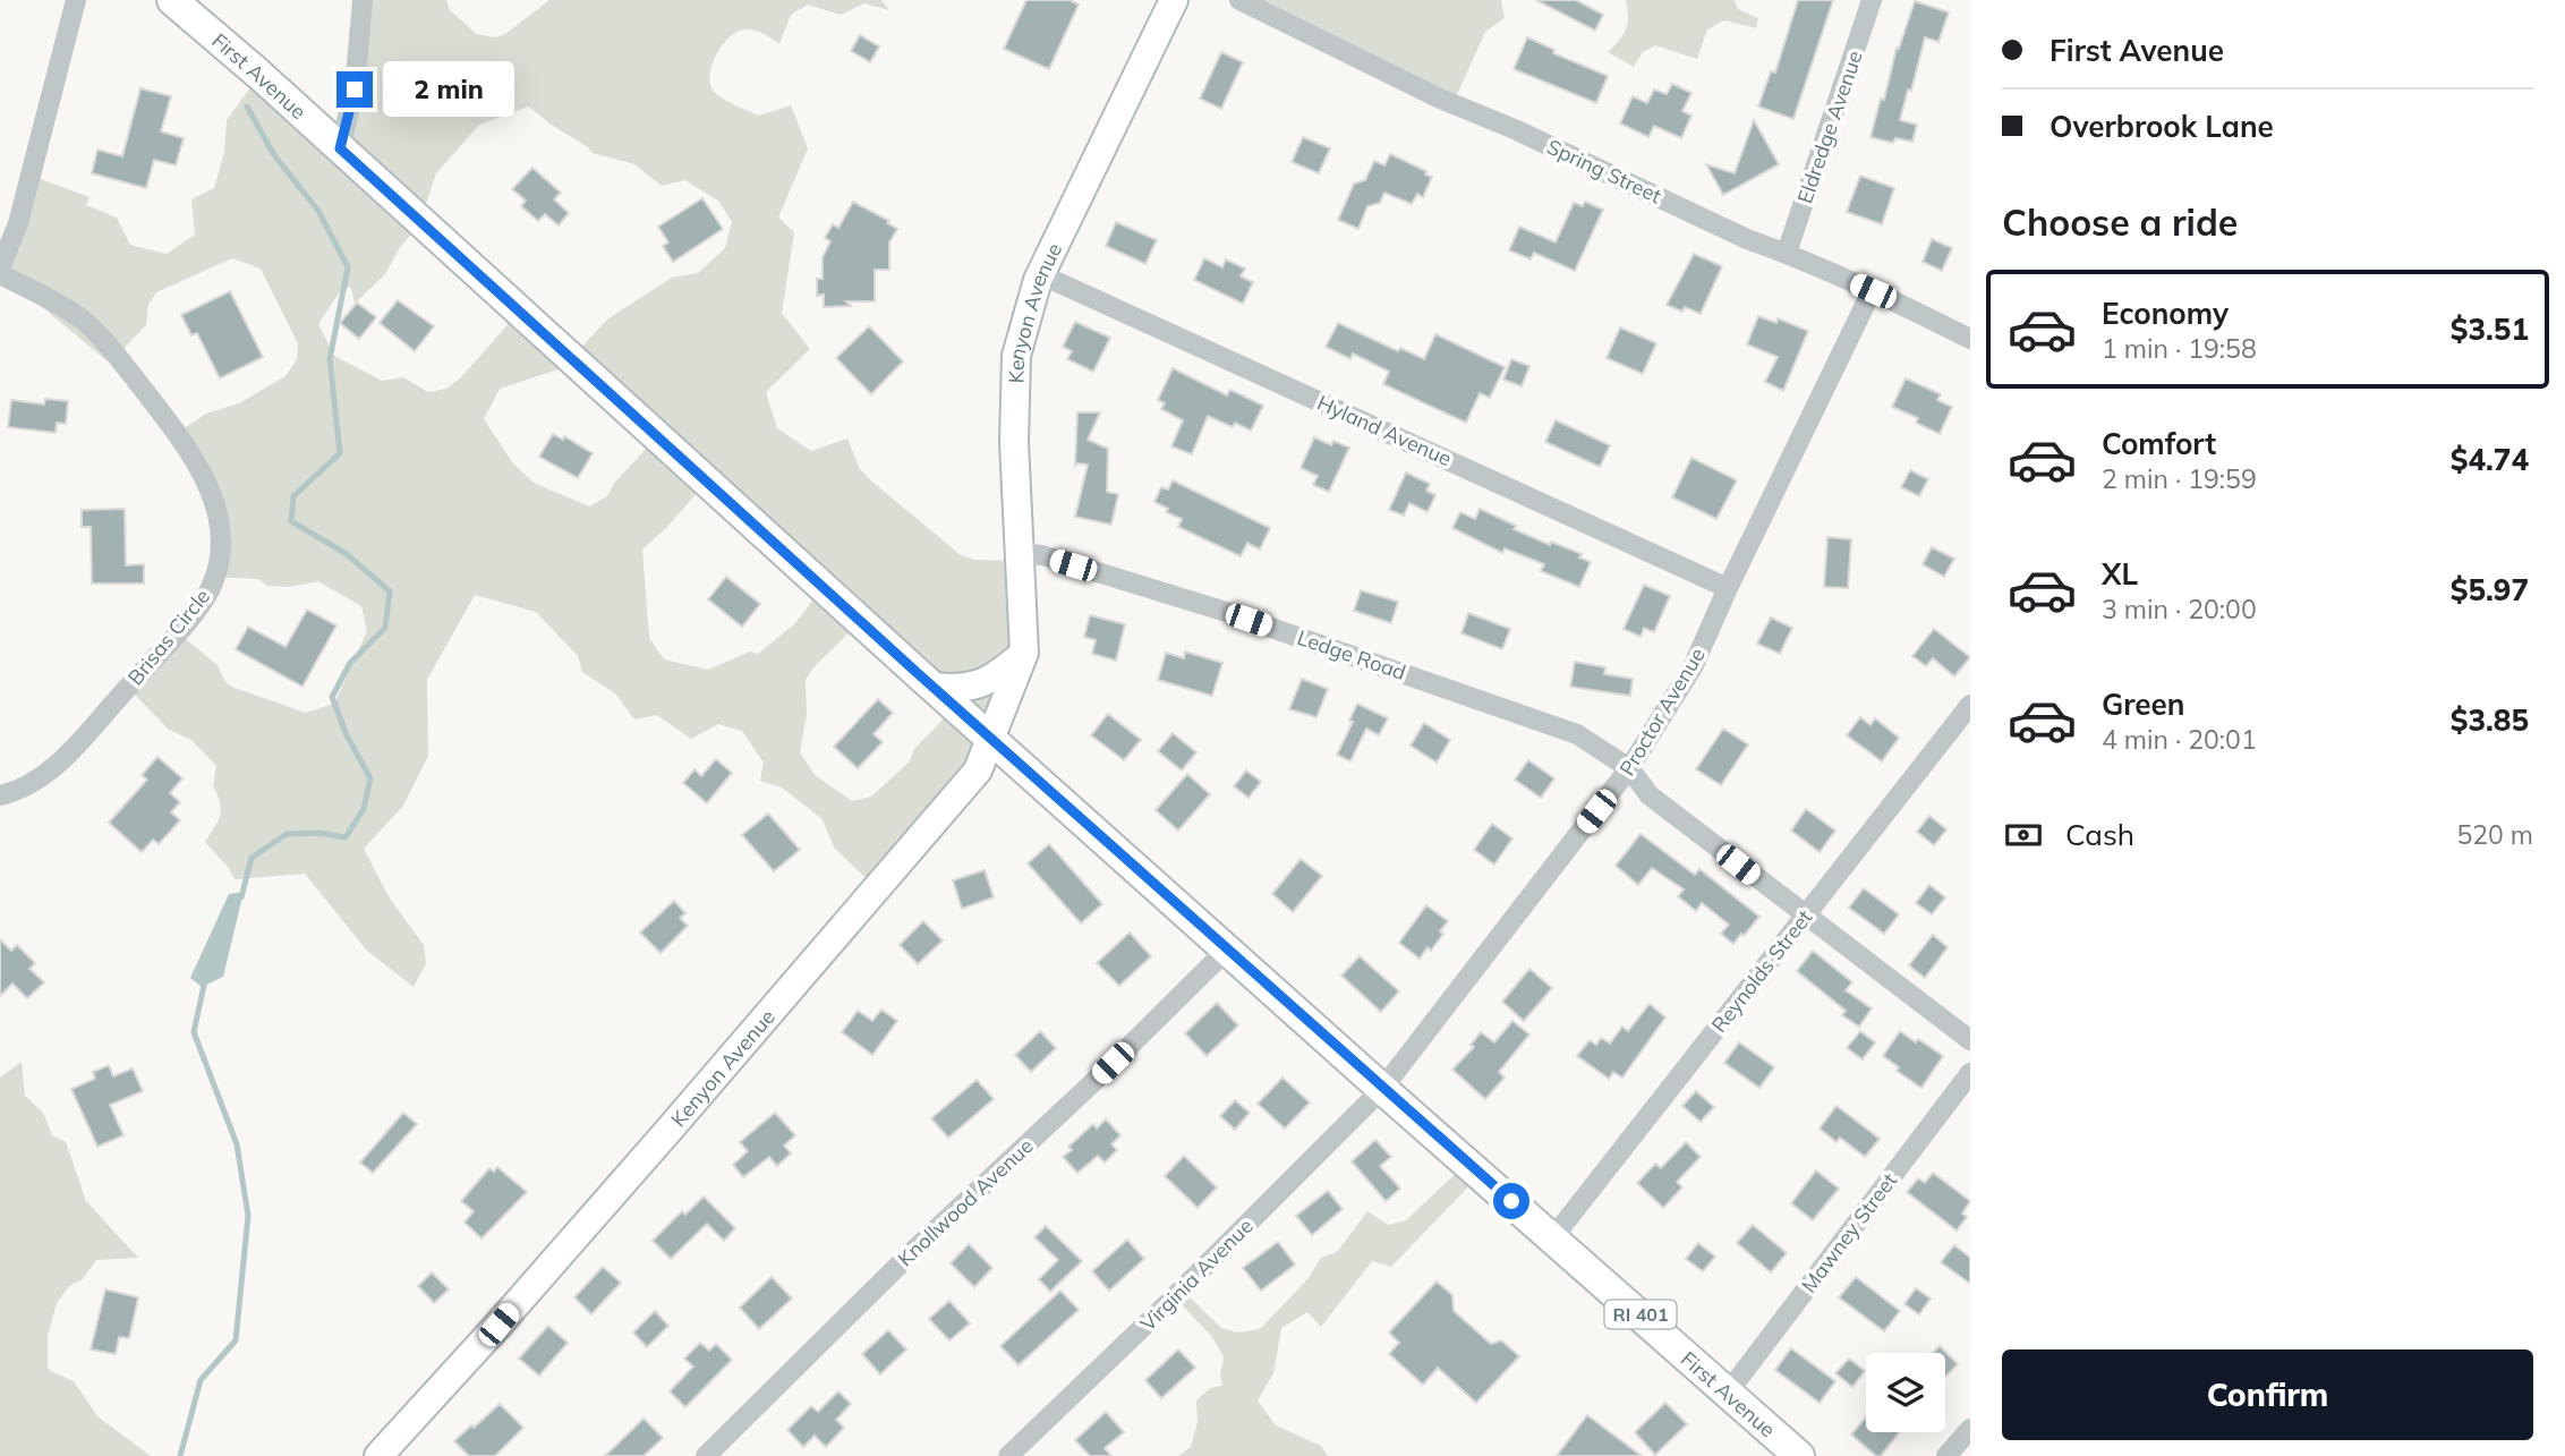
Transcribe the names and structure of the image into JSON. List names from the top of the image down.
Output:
{
  "streets": {
    "main road": ["First Avenue", "RI 401"],
    "street": [
      "Eldredge Avenue",
      "Spring Street",
      "Kenyon Avenue",
      "Hyland Avenue",
      "Brisas Circle",
      "Ledge Road",
      "Proctor Avenue",
      "Reynolds Street",
      "Knollwood Avenue",
      "Mawney Street",
      "Virginia Avenue"
    ]
  },
  "crossings": [
    ["First Avenue", "Kenyon Avenue"],
    ["First Avenue", "Proctor Avenue"],
    ["First Avenue", "Reynolds Street"],
    ["First Avenue", "Knollwood Avenue"],
    ["First Avenue", "Mawney Street"],
    ["First Avenue", "Virginia Avenue"],
    ["Eldredge Avenue", "Spring Street"],
    ["Spring Street", "Proctor Avenue"],
    ["Kenyon Avenue", "Hyland Avenue"],
    ["Kenyon Avenue", "Ledge Road"],
    ["Hyland Avenue", "Proctor Avenue"],
    ["Ledge Road", "Proctor Avenue"],
    ["Ledge Road", "Reynolds Street"],
    ["Proctor Avenue", "Virginia Avenue"]
  ],
  "page": {
    "banner": ["First Avenue", "Overbrook Lane"],
    "bubble": "2 min",
    "heading": "Choose a ride",
    "list": [
      {
        "name": "Economy",
        "note": "1 min · 19:58",
        "value": "$3.51"
      },
      {
        "name": "Comfort",
        "note": "2 min · 19:59",
        "value": "$4.74"
      },
      {
        "name": "XL",
        "note": "3 min · 20:00",
        "value": "$5.97"
      },
      {
        "name": "Green",
        "note": "4 min · 20:01",
        "value": "$3.85"
      }
    ],
    "pay": ["Cash", "520 m"],
    "buttons": "Confirm"
  }
}
